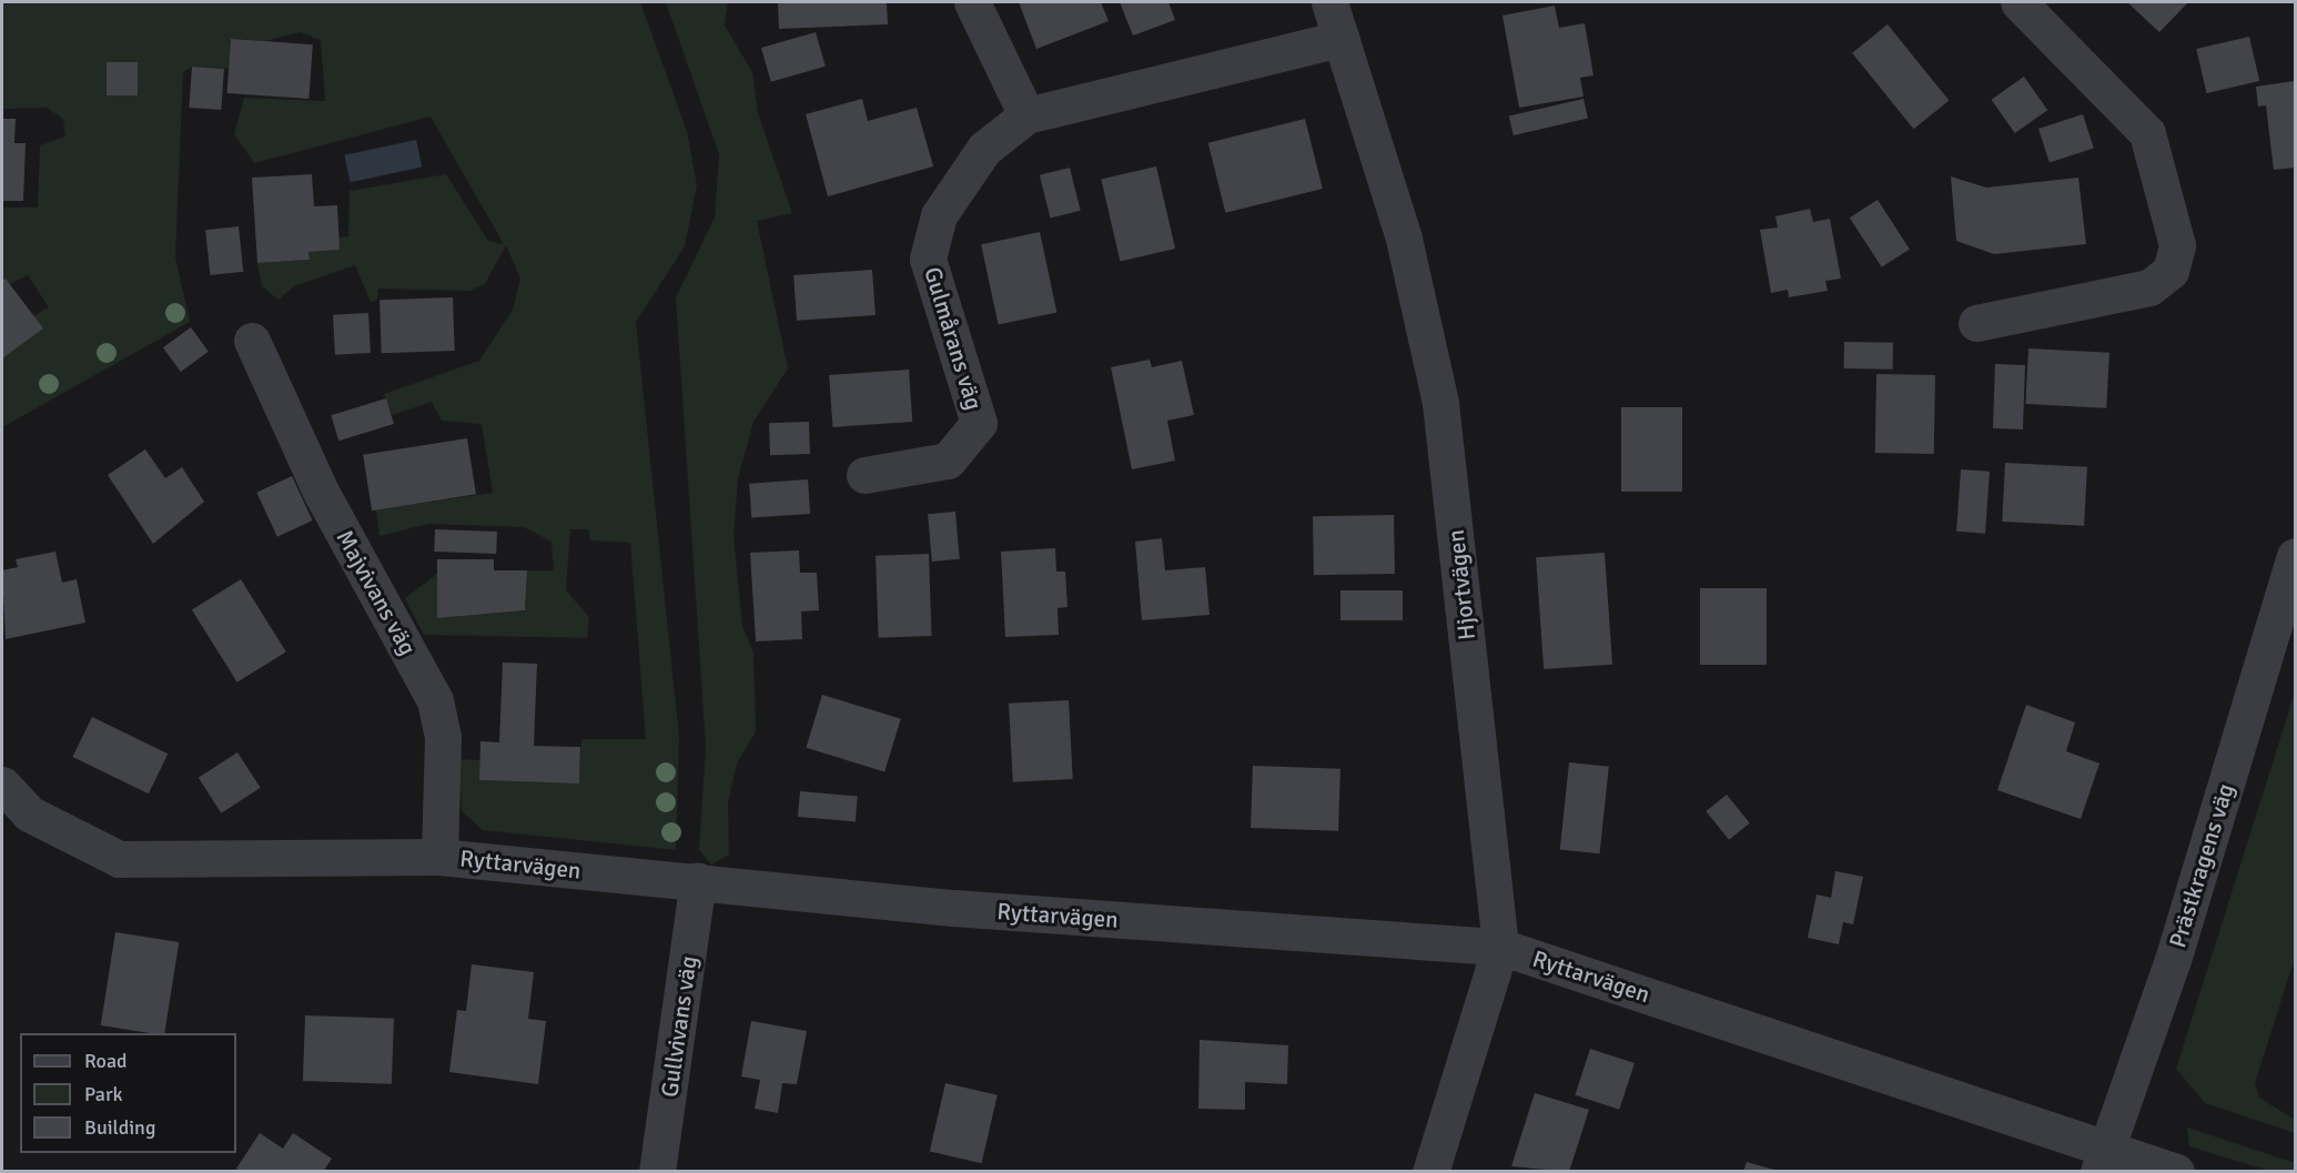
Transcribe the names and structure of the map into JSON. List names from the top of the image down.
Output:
{
  "streets": {
    "street": [
      "Gulmårans väg",
      "Hjortvägen",
      "Majvivans väg",
      "Ryttarvägen",
      "Prästkragens väg",
      "Gullvivans väg"
    ]
  },
  "crossings": [
    ["Gulmårans väg", "Hjortvägen"],
    ["Hjortvägen", "Ryttarvägen"],
    ["Majvivans väg", "Ryttarvägen"],
    ["Ryttarvägen", "Prästkragens väg"],
    ["Ryttarvägen", "Gullvivans väg"]
  ],
  "legend": ["Road", "Park", "Building"]
}
